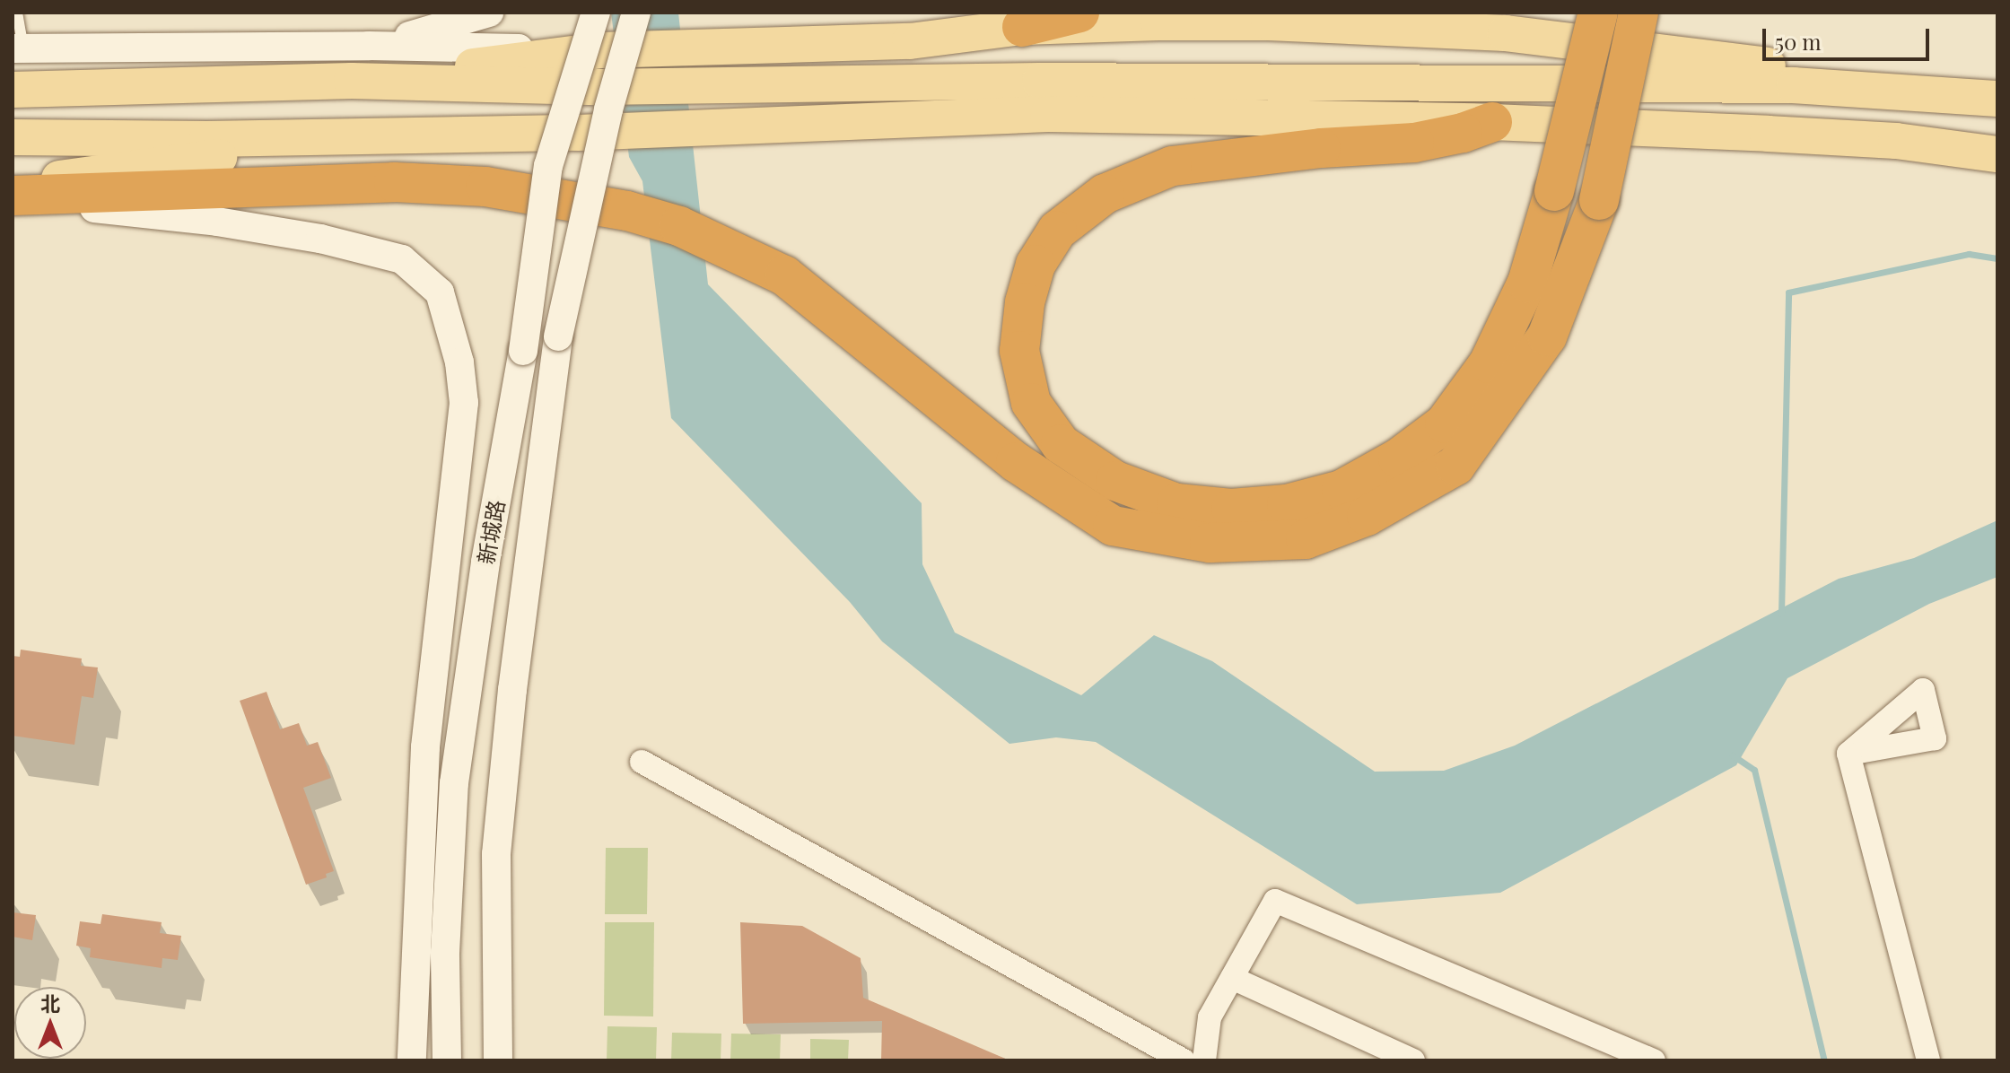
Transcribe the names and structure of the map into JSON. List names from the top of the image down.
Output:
{
  "streets": {
    "street": ["新城路"]
  },
  "scale_bar": "50 m",
  "north": "top"
}
